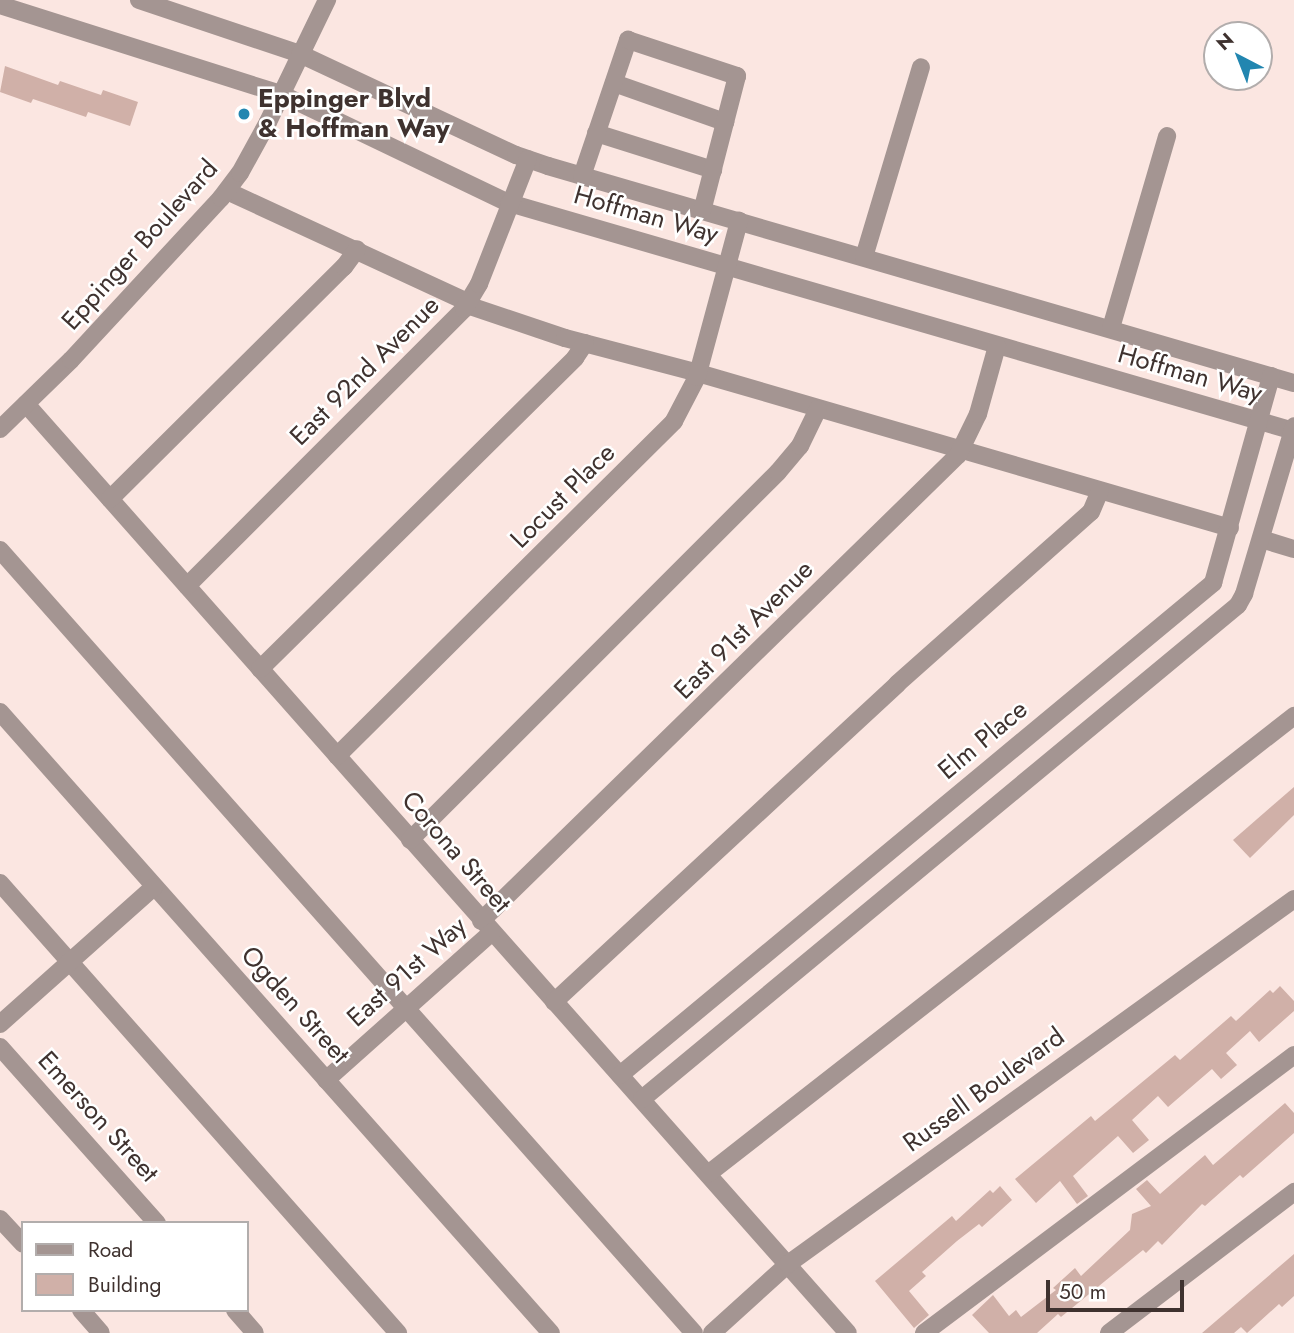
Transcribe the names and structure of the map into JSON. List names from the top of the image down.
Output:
{
  "streets": {
    "street": [
      "Hoffman Way",
      "Eppinger Boulevard",
      "East 92nd Avenue",
      "Locust Place",
      "East 91st Avenue",
      "Elm Place",
      "Corona Street",
      "East 91st Way",
      "Ogden Street",
      "Russell Boulevard",
      "Emerson Street"
    ]
  },
  "crossings": [
    ["Hoffman Way", "Eppinger Boulevard"],
    ["Hoffman Way", "East 92nd Avenue"],
    ["Hoffman Way", "Locust Place"],
    ["Hoffman Way", "East 91st Avenue"],
    ["Hoffman Way", "Elm Place"],
    ["Eppinger Boulevard", "Corona Street"],
    ["East 92nd Avenue", "Corona Street"],
    ["Locust Place", "Corona Street"],
    ["East 91st Avenue", "Corona Street"],
    ["East 91st Avenue", "East 91st Way"],
    ["Elm Place", "Corona Street"],
    ["Corona Street", "East 91st Way"],
    ["Corona Street", "Russell Boulevard"],
    ["East 91st Way", "Ogden Street"]
  ],
  "places": ["Eppinger Blvd & Hoffman Way"],
  "legend": ["Road", "Building"],
  "scale_bar": "50 m",
  "north": "top left"
}
